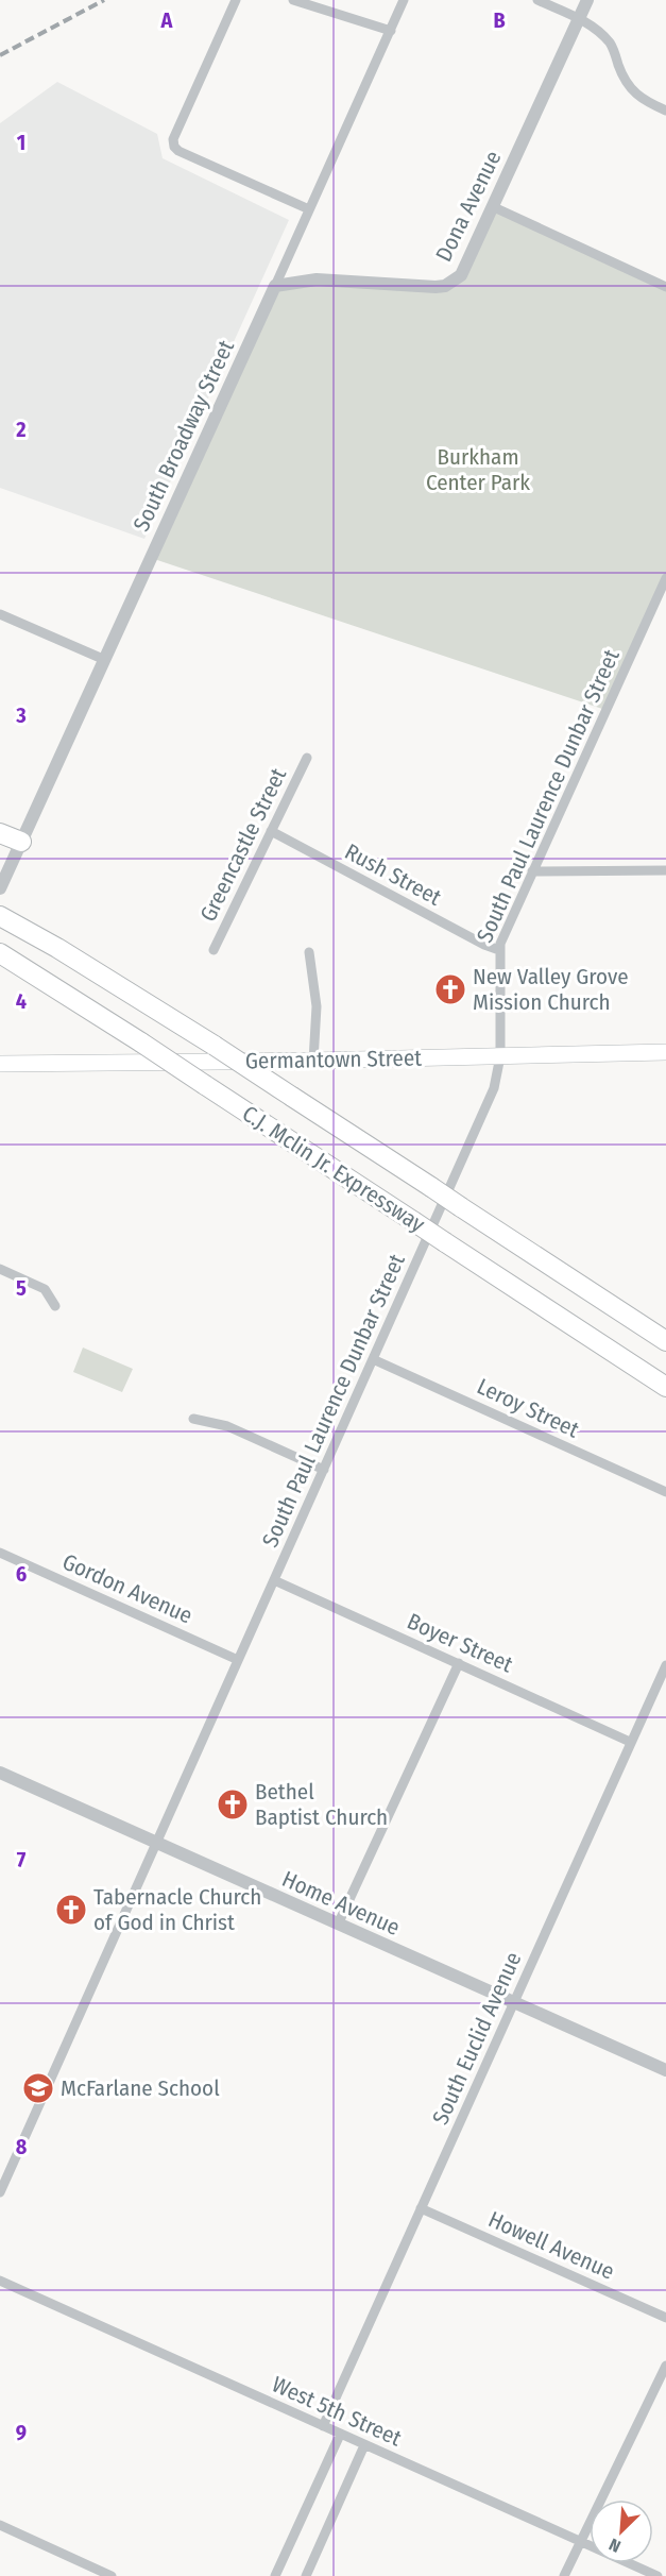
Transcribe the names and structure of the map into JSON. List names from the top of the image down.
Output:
{
  "streets": {
    "highway": ["C.J. Mclin Jr. Expressway"],
    "main road": ["Germantown Street"],
    "street": [
      "Dona Avenue",
      "South Broadway Street",
      "South Paul Laurence Dunbar Street",
      "Greencastle Street",
      "Rush Street",
      "Leroy Street",
      "Gordon Avenue",
      "Boyer Street",
      "Home Avenue",
      "South Euclid Avenue",
      "Howell Avenue",
      "West 5th Street"
    ]
  },
  "crossings": [
    ["Dona Avenue", "South Broadway Street"],
    ["South Broadway Street", "C.J. Mclin Jr. Expressway"],
    ["South Paul Laurence Dunbar Street", "Rush Street"],
    ["South Paul Laurence Dunbar Street", "Germantown Street"],
    ["South Paul Laurence Dunbar Street", "Leroy Street"],
    ["South Paul Laurence Dunbar Street", "Gordon Avenue"],
    ["South Paul Laurence Dunbar Street", "Boyer Street"],
    ["South Paul Laurence Dunbar Street", "Home Avenue"],
    ["Greencastle Street", "Rush Street"],
    ["Boyer Street", "South Euclid Avenue"],
    ["Home Avenue", "South Euclid Avenue"],
    ["South Euclid Avenue", "Howell Avenue"],
    ["South Euclid Avenue", "West 5th Street"]
  ],
  "parks": ["Burkham Center Park"],
  "places": {
    "church": ["New Valley Grove Mission Church", "Bethel Baptist Church", "Tabernacle Church of God in Christ"],
    "school or university": ["McFarlane School"]
  },
  "north": "bottom left",
  "grid": {
    "columns": ["A", "B"],
    "rows": [
      "1",
      "2",
      "3",
      "4",
      "5",
      "6",
      "7",
      "8",
      "9"
    ]
  }
}
